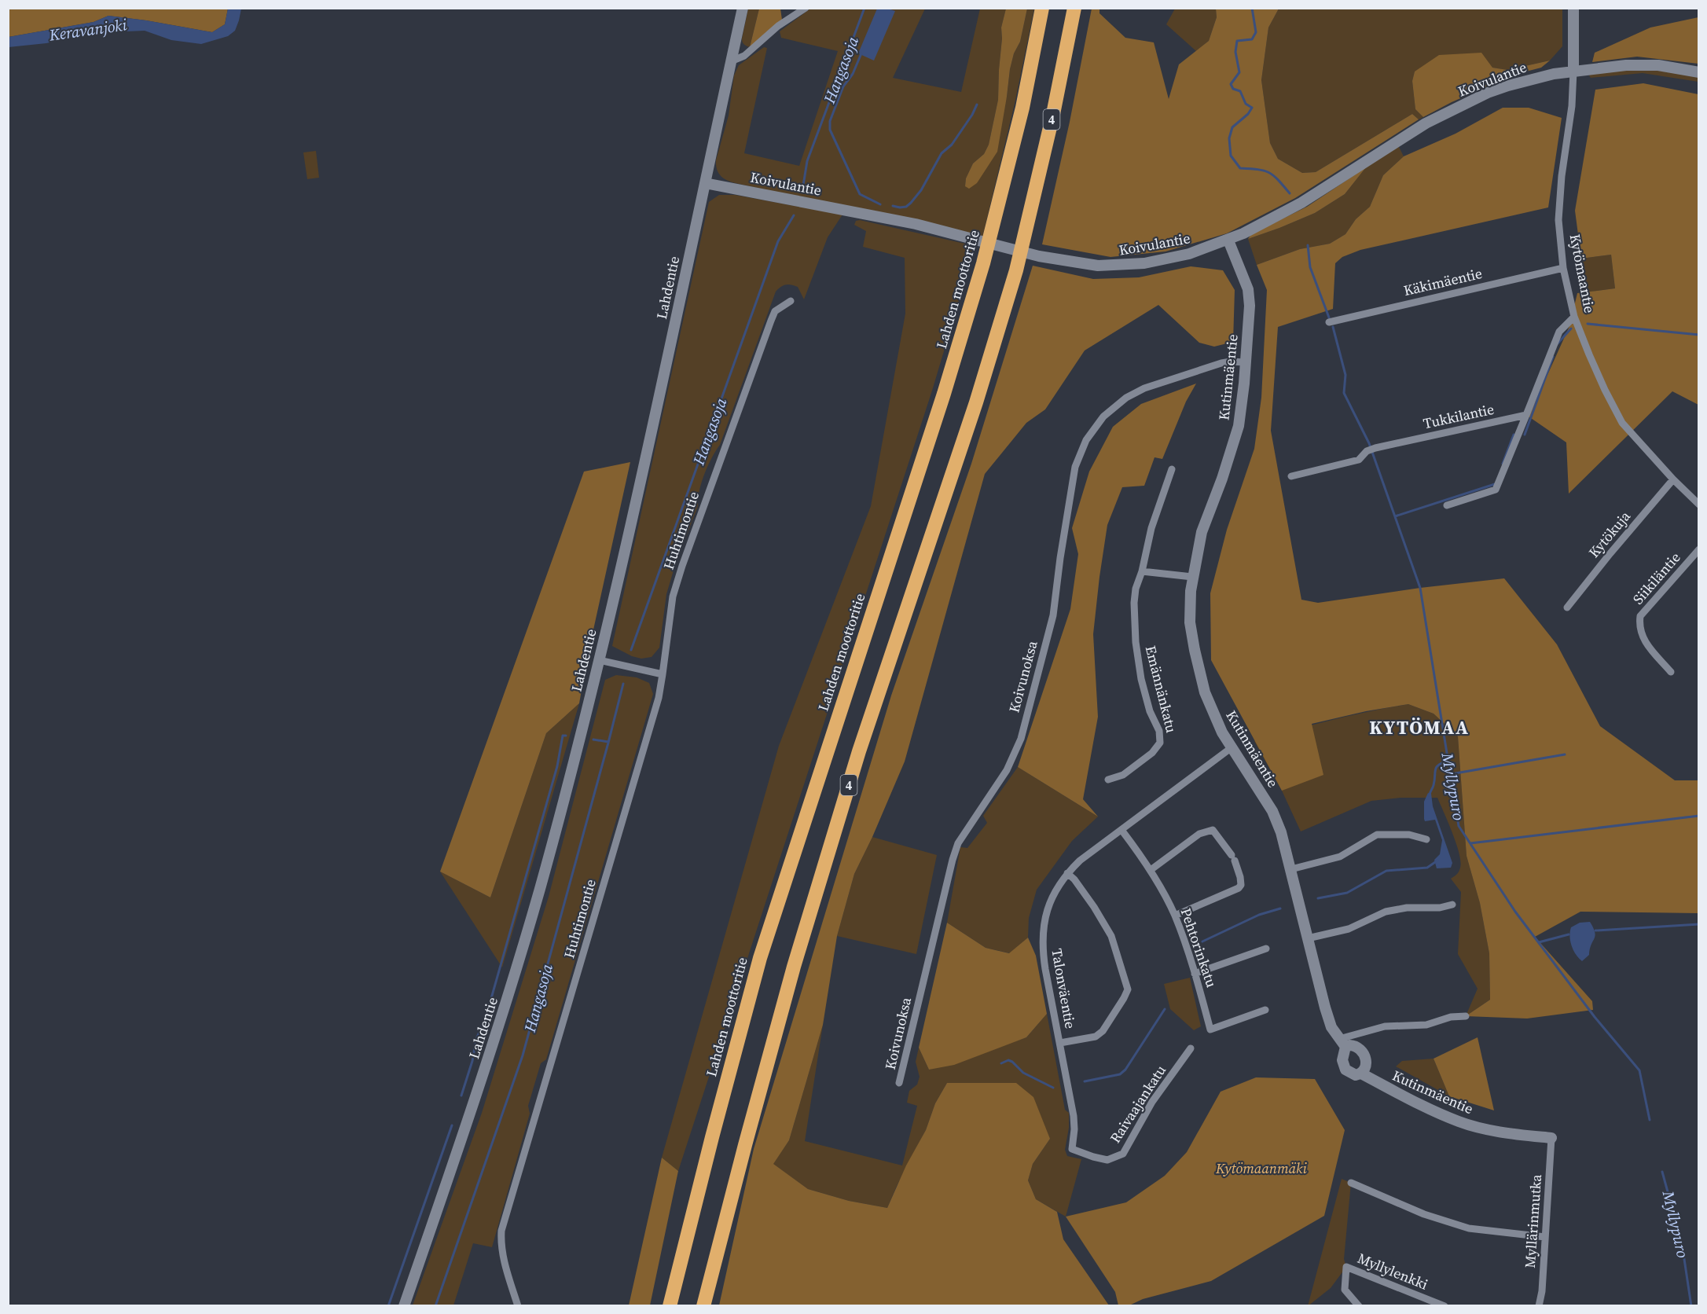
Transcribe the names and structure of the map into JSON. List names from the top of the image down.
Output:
{
  "streets": {
    "highway": ["4", "Lahden moottoritie"],
    "street": [
      "Koivulantie",
      "Kytömaantie",
      "Käkimäentie",
      "Lahdentie",
      "Kutinmäentie",
      "Tukkilantie",
      "Huhtimontie",
      "Kytökuja",
      "Siikiläntie",
      "Koivunoksa",
      "Emännänkatu",
      "Pehtorinkatu",
      "Talonväentie",
      "Raivaajankatu",
      "Myllärinmutka",
      "Myllylenkki"
    ]
  },
  "crossings": [
    ["Koivulantie", "Kytömaantie"],
    ["Koivulantie", "Lahdentie"],
    ["Koivulantie", "Kutinmäentie"],
    ["Kytömaantie", "Käkimäentie"],
    ["Kytömaantie", "Kytökuja"],
    ["Kutinmäentie", "Koivunoksa"],
    ["Kutinmäentie", "Talonväentie"],
    ["Kutinmäentie", "Myllärinmutka"],
    ["Pehtorinkatu", "Talonväentie"],
    ["Talonväentie", "Raivaajankatu"]
  ],
  "districts": ["KYTÖMAA"],
  "water": ["Keravanjoki", "Hangasoja", "Myllypuro"],
  "parks": ["Kytömaanmäki"]
}
